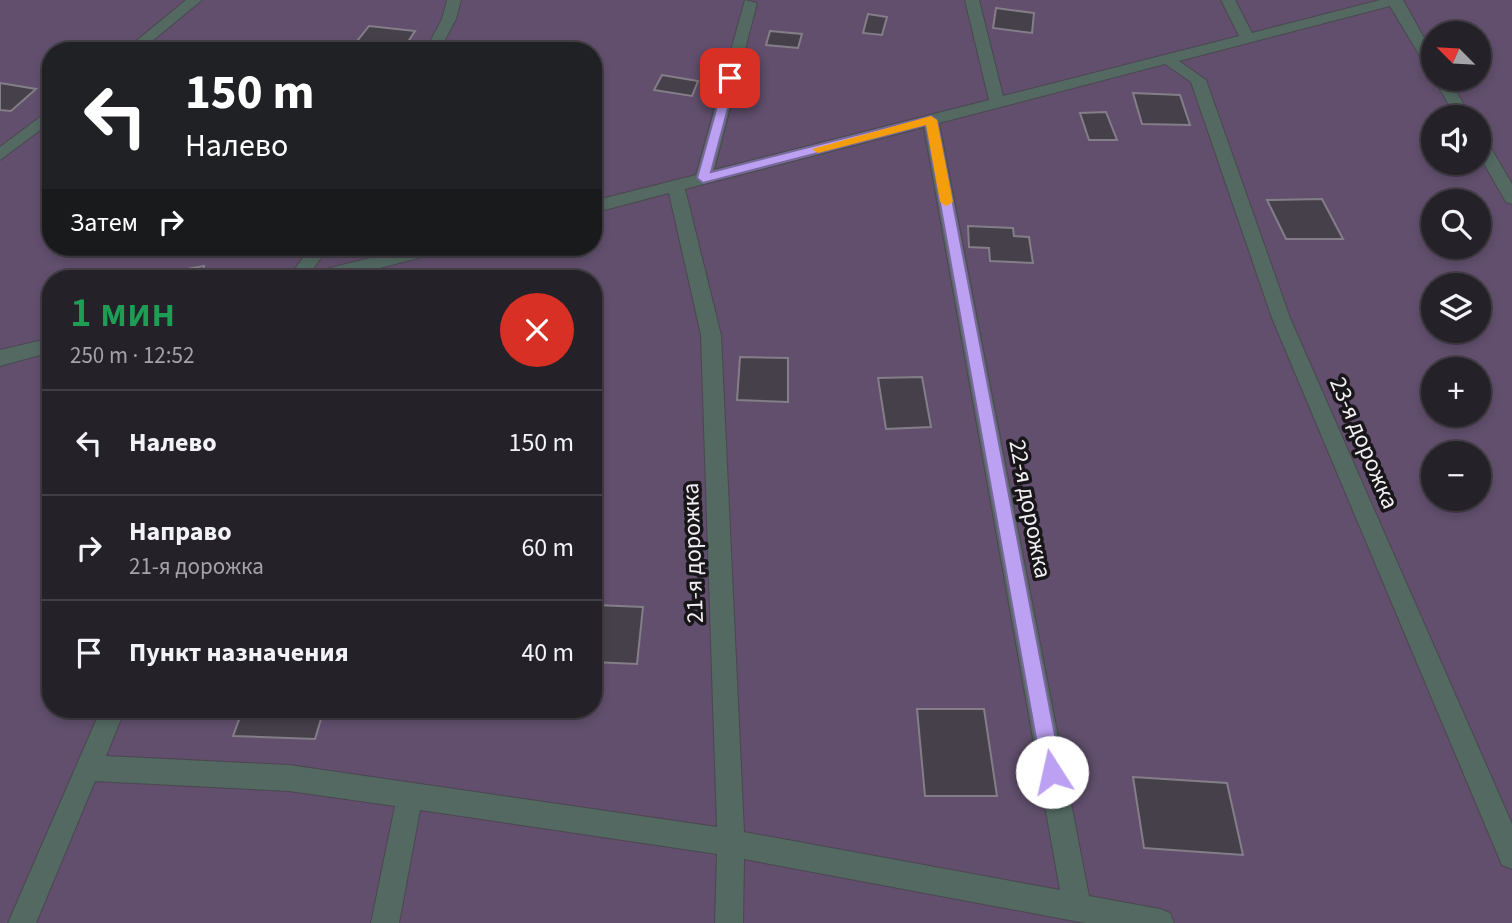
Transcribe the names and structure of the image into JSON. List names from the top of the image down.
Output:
{
  "streets": {
    "street": ["23-я дорожка", "22-я дорожка", "21-я дорожка"]
  },
  "north": "top left",
  "page": {
    "map_buttons": ["+", "−"],
    "turn": ["150 m", "Налево"],
    "then": "Затем",
    "heading": ["1 мин", "250 m · 12:52"],
    "list": [
      {
        "name": "Налево",
        "value": "150 m"
      },
      {
        "name": "Направо",
        "note": "21-я дорожка",
        "value": "60 m"
      },
      {
        "name": "Пункт назначения",
        "value": "40 m"
      }
    ]
  }
}
